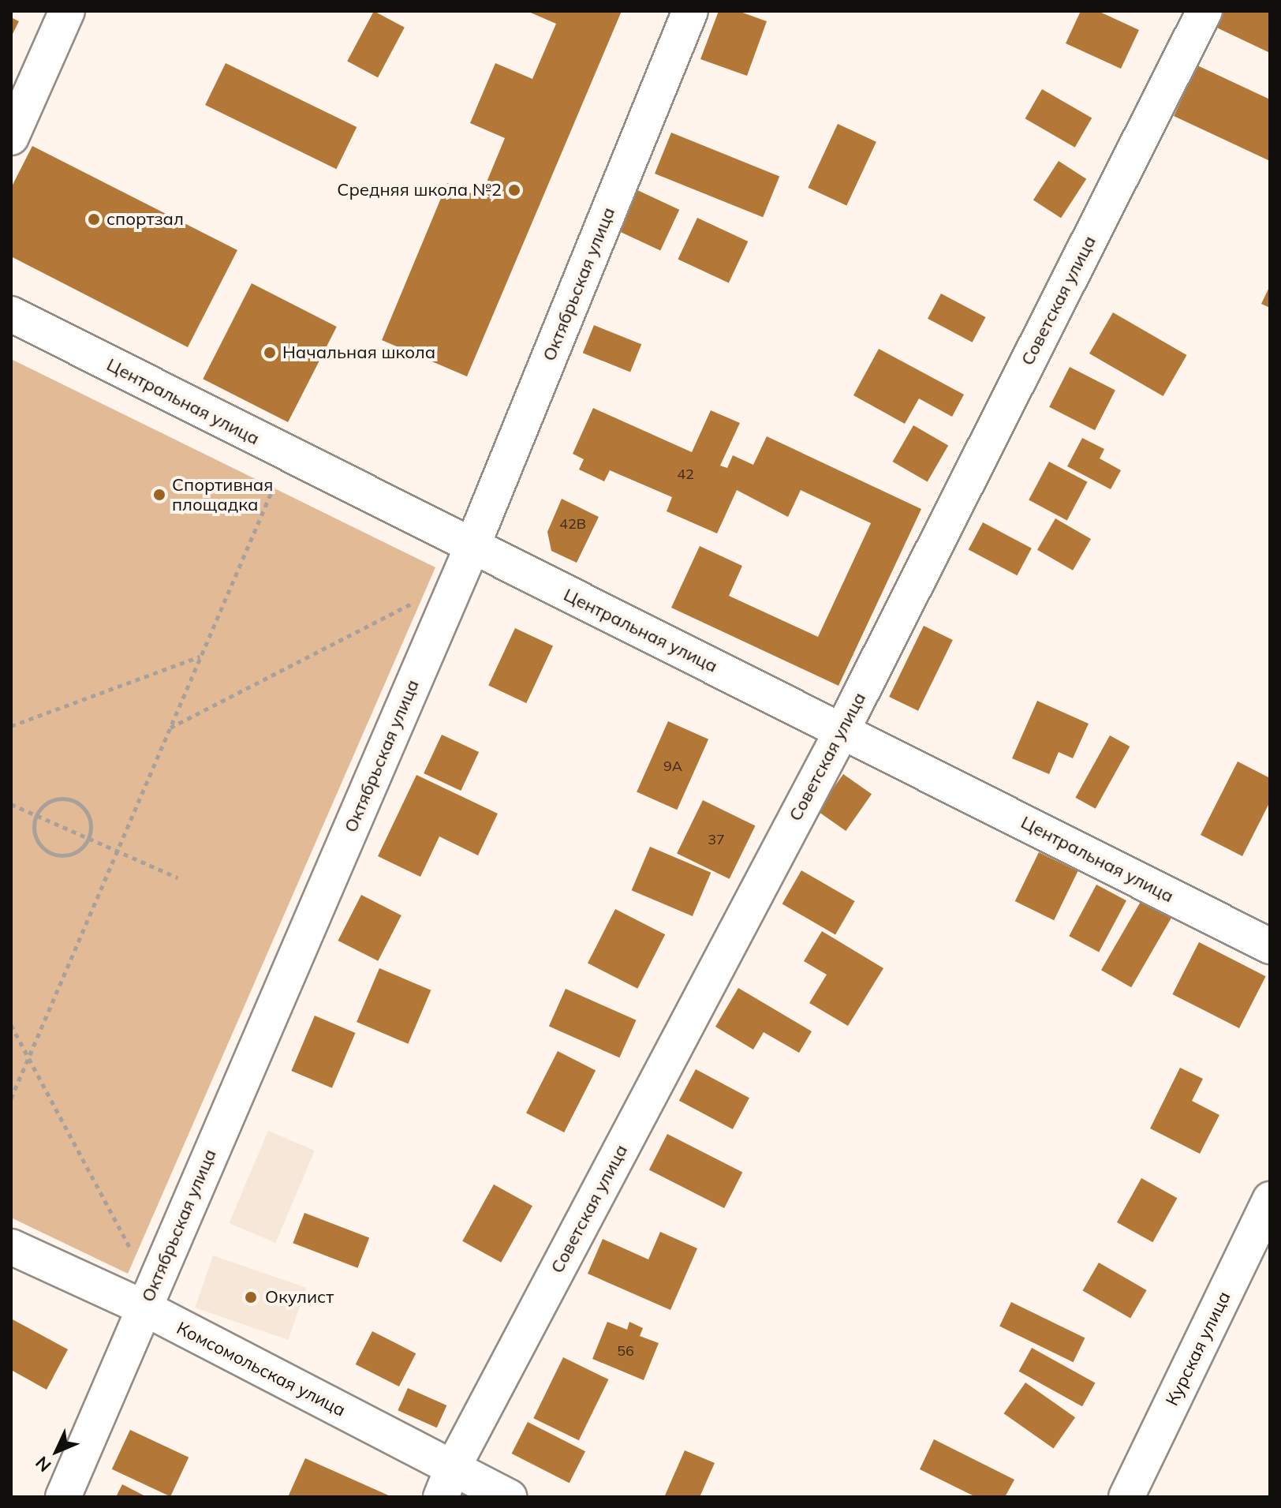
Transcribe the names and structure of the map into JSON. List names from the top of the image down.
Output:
{
  "streets": {
    "street": [
      "Октябрьская улица",
      "Советская улица",
      "Центральная улица",
      "Курская улица",
      "Комсомольская улица"
    ]
  },
  "crossings": [
    ["Октябрьская улица", "Центральная улица"],
    ["Октябрьская улица", "Комсомольская улица"],
    ["Советская улица", "Центральная улица"],
    ["Советская улица", "Комсомольская улица"]
  ],
  "places": [
    "Средняя школа №2",
    "спортзал",
    "Начальная школа",
    "Cпортивная площадка",
    "Окулист"
  ],
  "house_numbers": [
    "42",
    "42В",
    "9А",
    "37",
    "56"
  ],
  "north": "bottom left"
}
